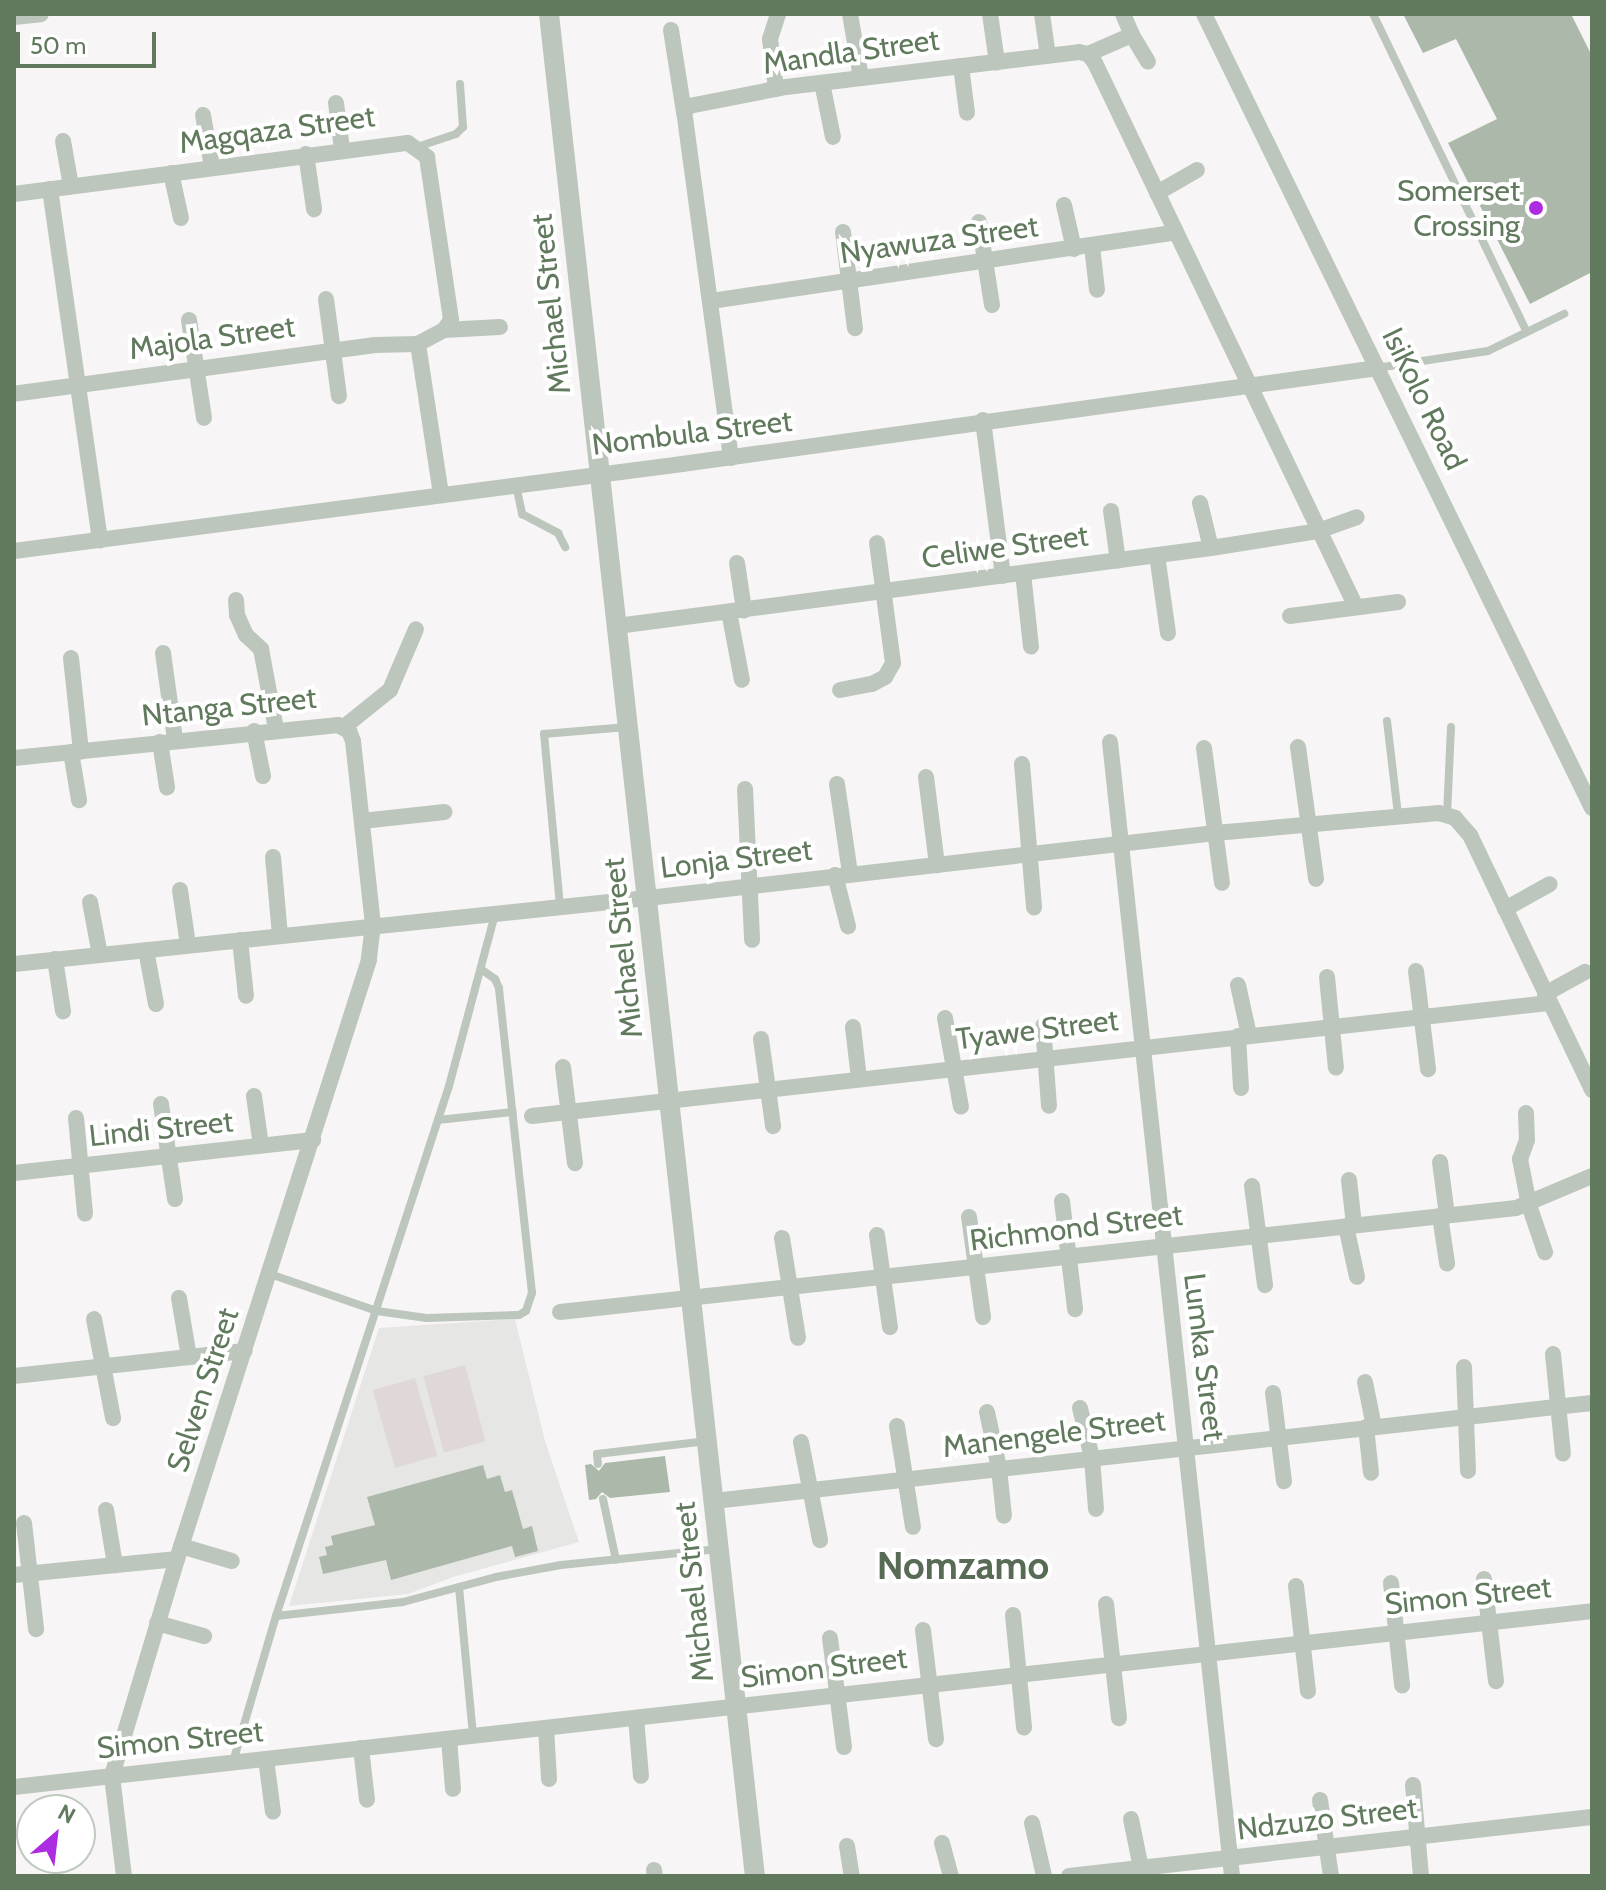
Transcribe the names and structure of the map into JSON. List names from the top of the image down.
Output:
{
  "streets": {
    "street": [
      "Mandla Street",
      "Magqaza Street",
      "Nyawuza Street",
      "Michael Street",
      "Majola Street",
      "IsiKolo Road",
      "Nombula Street",
      "Celiwe Street",
      "Ntanga Street",
      "Lonja Street",
      "Tyawe Street",
      "Lindi Street",
      "Richmond Street",
      "Lumka Street",
      "Selven Street",
      "Manengele Street",
      "Simon Street",
      "Ndzuzo Street"
    ]
  },
  "crossings": [
    ["Magqaza Street", "Majola Street"],
    ["Michael Street", "Nombula Street"],
    ["Michael Street", "Celiwe Street"],
    ["Michael Street", "Lonja Street"],
    ["Michael Street", "Tyawe Street"],
    ["Michael Street", "Richmond Street"],
    ["Michael Street", "Manengele Street"],
    ["Michael Street", "Simon Street"],
    ["IsiKolo Road", "Nombula Street"],
    ["Ntanga Street", "Lonja Street"],
    ["Ntanga Street", "Selven Street"],
    ["Lonja Street", "Lumka Street"],
    ["Lonja Street", "Selven Street"],
    ["Tyawe Street", "Lumka Street"],
    ["Lindi Street", "Selven Street"],
    ["Richmond Street", "Lumka Street"],
    ["Lumka Street", "Manengele Street"],
    ["Lumka Street", "Simon Street"],
    ["Lumka Street", "Ndzuzo Street"],
    ["Selven Street", "Simon Street"]
  ],
  "districts": ["Nomzamo"],
  "places": ["Somerset Crossing"],
  "scale_bar": "50 m",
  "north": "top right"
}
